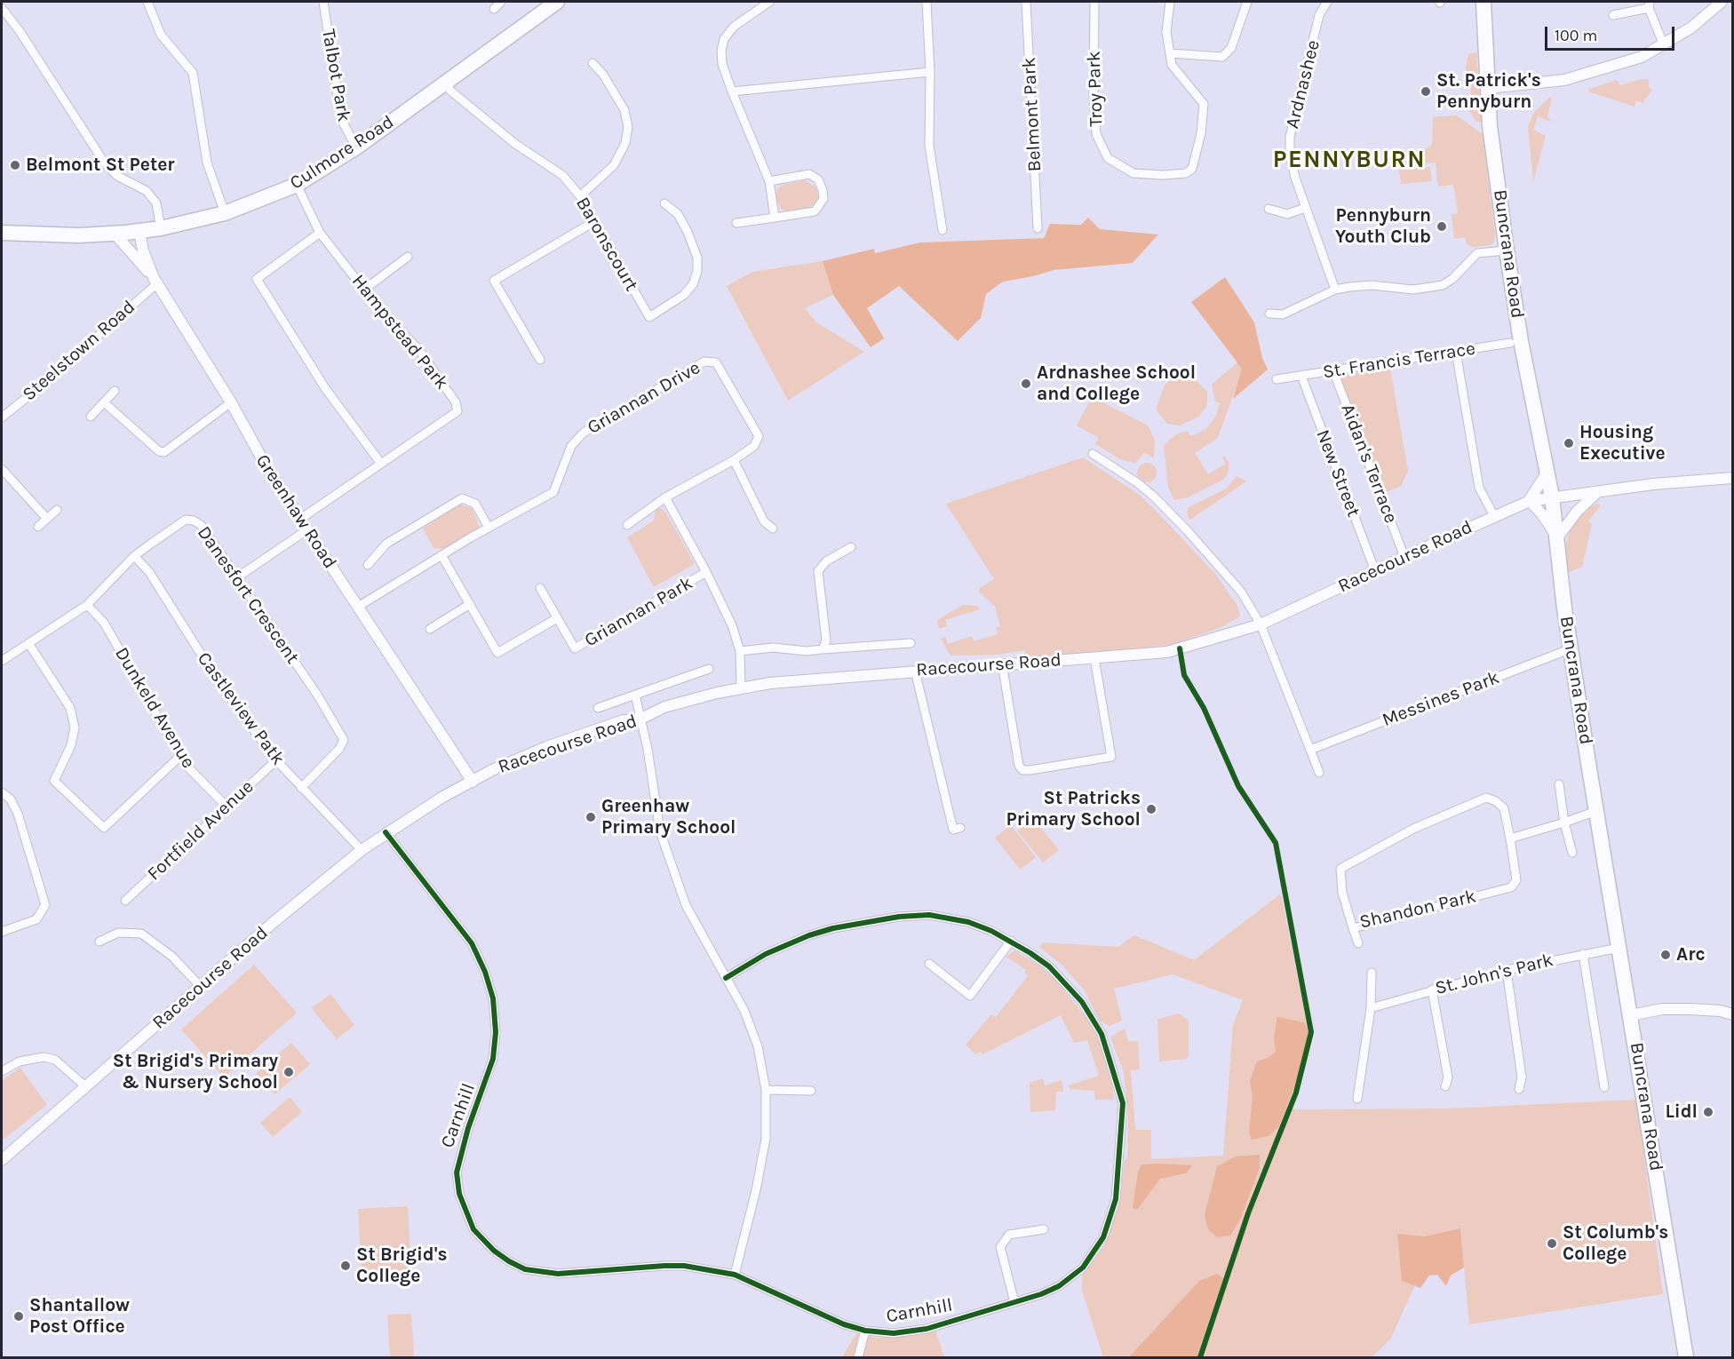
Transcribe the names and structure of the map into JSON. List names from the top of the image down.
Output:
{
  "streets": {
    "highway": ["Culmore Road", "Buncrana Road"],
    "main road": ["Greenhaw Road", "Racecourse Road"],
    "street": [
      "Talbot Park",
      "Ardnashee",
      "Troy Park",
      "Belmont Park",
      "Baronscourt",
      "Hampstead Park",
      "Steelstown Road",
      "St. Francis Terrace",
      "Griannan Drive",
      "Aidan's Terrace",
      "New Street",
      "Danesfort Crescent",
      "Griannan Park",
      "Messines Park",
      "Dunkeld Avenue",
      "Castleview Patk",
      "Fortfield Avenue",
      "Shandon Park",
      "St. John's Park",
      "Carnhill"
    ]
  },
  "crossings": [
    ["Talbot Park", "Culmore Road"],
    ["Culmore Road", "Baronscourt"],
    ["Culmore Road", "Hampstead Park"],
    ["Culmore Road", "Greenhaw Road"],
    ["Buncrana Road", "Racecourse Road"],
    ["Buncrana Road", "Messines Park"],
    ["Buncrana Road", "St. John's Park"],
    ["Hampstead Park", "Greenhaw Road"],
    ["Steelstown Road", "Greenhaw Road"],
    ["St. Francis Terrace", "Aidan's Terrace"],
    ["St. Francis Terrace", "New Street"],
    ["Griannan Drive", "Greenhaw Road"],
    ["Aidan's Terrace", "Racecourse Road"],
    ["New Street", "Racecourse Road"],
    ["Greenhaw Road", "Racecourse Road"],
    ["Racecourse Road", "Castleview Patk"],
    ["Racecourse Road", "Carnhill"],
    ["Danesfort Crescent", "Dunkeld Avenue"],
    ["Danesfort Crescent", "Castleview Patk"],
    ["Dunkeld Avenue", "Fortfield Avenue"],
    ["Castleview Patk", "Fortfield Avenue"]
  ],
  "districts": ["PENNYBURN"],
  "places": [
    "St. Patrick's Pennyburn",
    "Belmont St Peter",
    "Pennyburn Youth Club",
    "Ardnashee School and College",
    "Housing Executive",
    "St Patricks Primary School",
    "Greenhaw Primary School",
    "Arc",
    "St Brigid's Primary & Nursery School",
    "Lidl",
    "St Columb's College",
    "St Brigid's College",
    "Shantallow Post Office"
  ],
  "scale_bar": "100 m"
}
